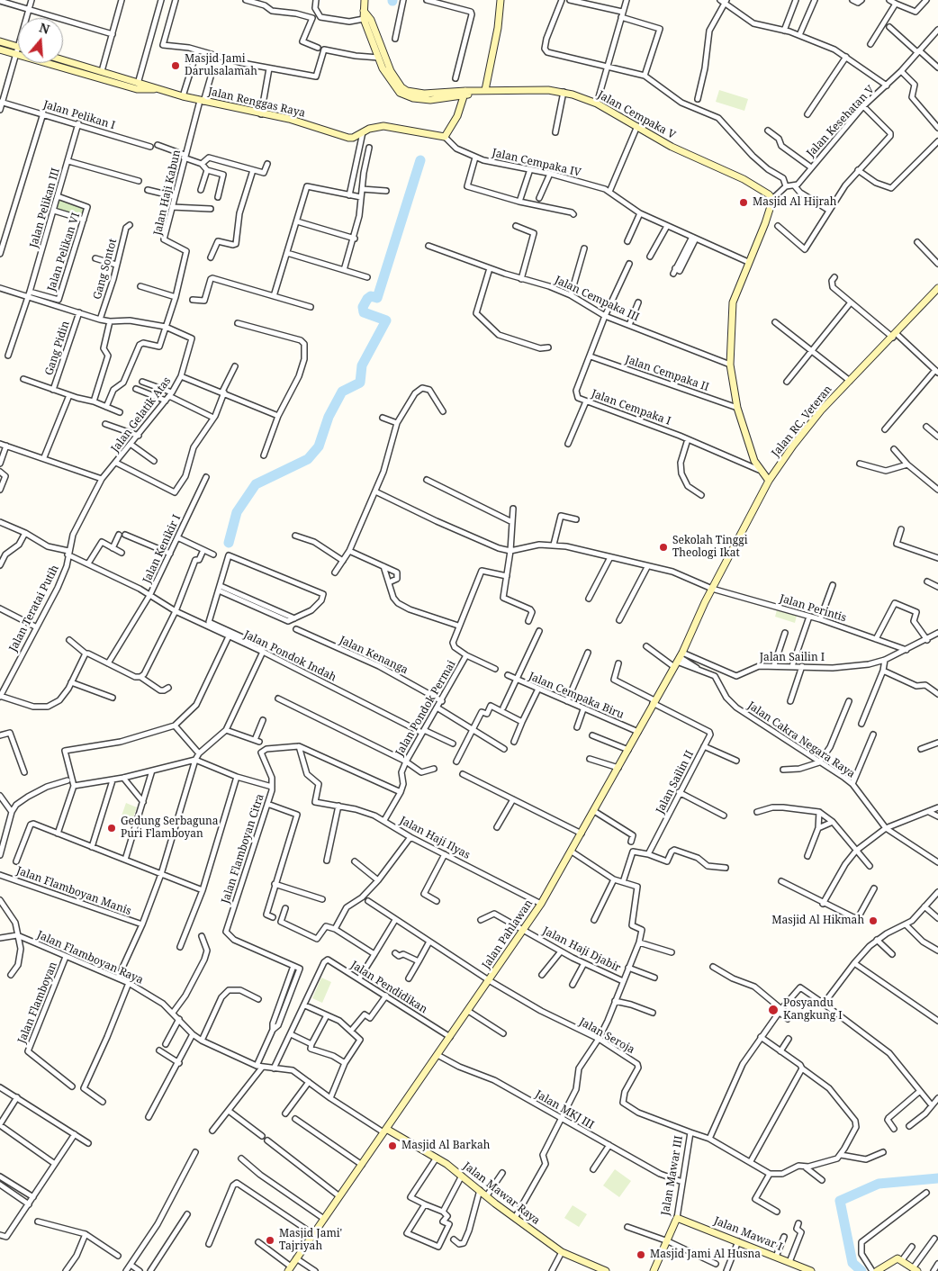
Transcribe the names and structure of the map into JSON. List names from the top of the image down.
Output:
{
  "streets": {
    "street": [
      "Jalan Renggas Raya",
      "Jalan Pelikan I",
      "Jalan Cempaka V",
      "Jalan Kesehatan V",
      "Jalan Cempaka IV",
      "Jalan Haji Kabun",
      "Jalan Pelikan III",
      "Jalan Pelikan VI",
      "Gang Sontot",
      "Jalan Cempaka III",
      "Gang Pidin",
      "Jalan Cempaka II",
      "Jalan Cempaka I",
      "Jalan Gelatik Atas",
      "Jalan RC. Veteran",
      "Jalan Kenikir I",
      "Jalan Teratai Putih",
      "Jalan Perintis",
      "Jalan Kenanga",
      "Jalan Pondok Indah",
      "Jalan Sailin I",
      "Jalan Cempaka Biru",
      "Jalan Pondok Permai",
      "Jalan Cakra Negara Raya",
      "Jalan Sailin II",
      "Jalan Haji Ilyas",
      "Jalan Flamboyan Citra",
      "Jalan Flamboyan Manis",
      "Jalan Pahlawan",
      "Jalan Haji Djabir",
      "Jalan Flamboyan Raya",
      "Jalan Pendidikan",
      "Jalan Flamboyan",
      "Jalan Seroja",
      "Jalan MKJ III",
      "Jalan Mawar III",
      "Jalan Mawar Raya",
      "Jalan Mawar I"
    ]
  },
  "crossings": [
    ["Jalan Renggas Raya", "Jalan Cempaka IV"],
    ["Jalan Renggas Raya", "Jalan Haji Kabun"],
    ["Jalan Pelikan I", "Jalan Pelikan III"],
    ["Jalan Haji Kabun", "Jalan Gelatik Atas"],
    ["Jalan Pelikan III", "Jalan Pelikan VI"],
    ["Jalan Pelikan III", "Jalan Gelatik Atas"],
    ["Jalan Pelikan VI", "Jalan Gelatik Atas"],
    ["Gang Sontot", "Jalan Gelatik Atas"],
    ["Jalan Cempaka III", "Jalan Cempaka I"],
    ["Gang Pidin", "Jalan Gelatik Atas"],
    ["Jalan Cempaka II", "Jalan Cempaka I"],
    ["Jalan Gelatik Atas", "Jalan Teratai Putih"],
    ["Jalan RC. Veteran", "Jalan Perintis"],
    ["Jalan RC. Veteran", "Jalan Pahlawan"],
    ["Jalan Kenikir I", "Jalan Teratai Putih"],
    ["Jalan Kenikir I", "Jalan Pondok Indah"],
    ["Jalan Perintis", "Jalan Sailin I"],
    ["Jalan Perintis", "Jalan Pahlawan"],
    ["Jalan Kenanga", "Jalan Pondok Permai"],
    ["Jalan Pondok Indah", "Jalan Pondok Permai"],
    ["Jalan Sailin I", "Jalan Cakra Negara Raya"],
    ["Jalan Sailin I", "Jalan Pahlawan"],
    ["Jalan Cempaka Biru", "Jalan Pahlawan"],
    ["Jalan Pondok Permai", "Jalan Haji Ilyas"],
    ["Jalan Cakra Negara Raya", "Jalan Pahlawan"],
    ["Jalan Sailin II", "Jalan Pahlawan"],
    ["Jalan Haji Ilyas", "Jalan Pahlawan"],
    ["Jalan Flamboyan Citra", "Jalan Flamboyan Raya"],
    ["Jalan Pahlawan", "Jalan Haji Djabir"],
    ["Jalan Pahlawan", "Jalan Flamboyan Raya"],
    ["Jalan Pahlawan", "Jalan Pendidikan"],
    ["Jalan Pahlawan", "Jalan Seroja"],
    ["Jalan Pahlawan", "Jalan MKJ III"],
    ["Jalan Pahlawan", "Jalan Mawar Raya"],
    ["Jalan Haji Djabir", "Jalan Seroja"],
    ["Jalan Haji Djabir", "Jalan MKJ III"],
    ["Jalan Haji Djabir", "Jalan Mawar Raya"],
    ["Jalan Flamboyan Raya", "Jalan Flamboyan"],
    ["Jalan Flamboyan Raya", "Jalan Mawar Raya"],
    ["Jalan Seroja", "Jalan Mawar III"],
    ["Jalan MKJ III", "Jalan Mawar III"],
    ["Jalan Mawar III", "Jalan Mawar I"]
  ],
  "places": [
    "Masjid Jami Darulsalamah",
    "Masjid Al Hijrah",
    "Sekolah Tinggi Theologi Ikat",
    "Gedung Serbaguna Puri Flamboyan",
    "Masjid Al Hikmah",
    "Posyandu Kangkung I",
    "Masjid Al Barkah",
    "Masjid Jami' Tajriyah",
    "Masjid Jami Al Husna"
  ],
  "north": "top"
}
